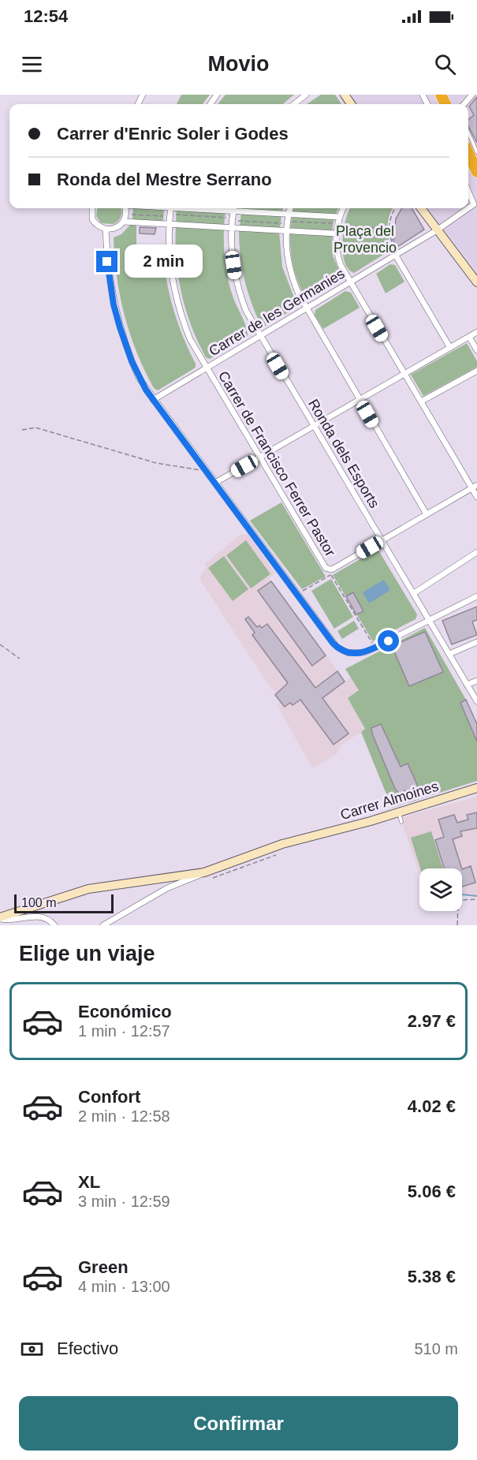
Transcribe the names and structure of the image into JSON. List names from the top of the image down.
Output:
{
  "streets": {
    "street": [
      "Carrer de les Germanies",
      "Ronda dels Esports",
      "Carrer de Francisco Ferrer Pastor",
      "Carrer Almoines"
    ]
  },
  "crossings": [
    ["Carrer de les Germanies", "Ronda dels Esports"],
    ["Carrer de les Germanies", "Carrer de Francisco Ferrer Pastor"]
  ],
  "parks": ["Plaça del Provencio"],
  "scale_bar": "100 m",
  "page": {
    "status": "12:54",
    "header": "Movio",
    "banner": ["Carrer d'Enric Soler i Godes", "Ronda del Mestre Serrano"],
    "bubble": "2 min",
    "scale": "100 m",
    "heading": "Elige un viaje",
    "list": [
      {
        "name": "Económico",
        "note": "1 min · 12:57",
        "value": "2.97 €"
      },
      {
        "name": "Confort",
        "note": "2 min · 12:58",
        "value": "4.02 €"
      },
      {
        "name": "XL",
        "note": "3 min · 12:59",
        "value": "5.06 €"
      },
      {
        "name": "Green",
        "note": "4 min · 13:00",
        "value": "5.38 €"
      }
    ],
    "pay": ["Efectivo", "510 m"],
    "buttons": "Confirmar"
  }
}
